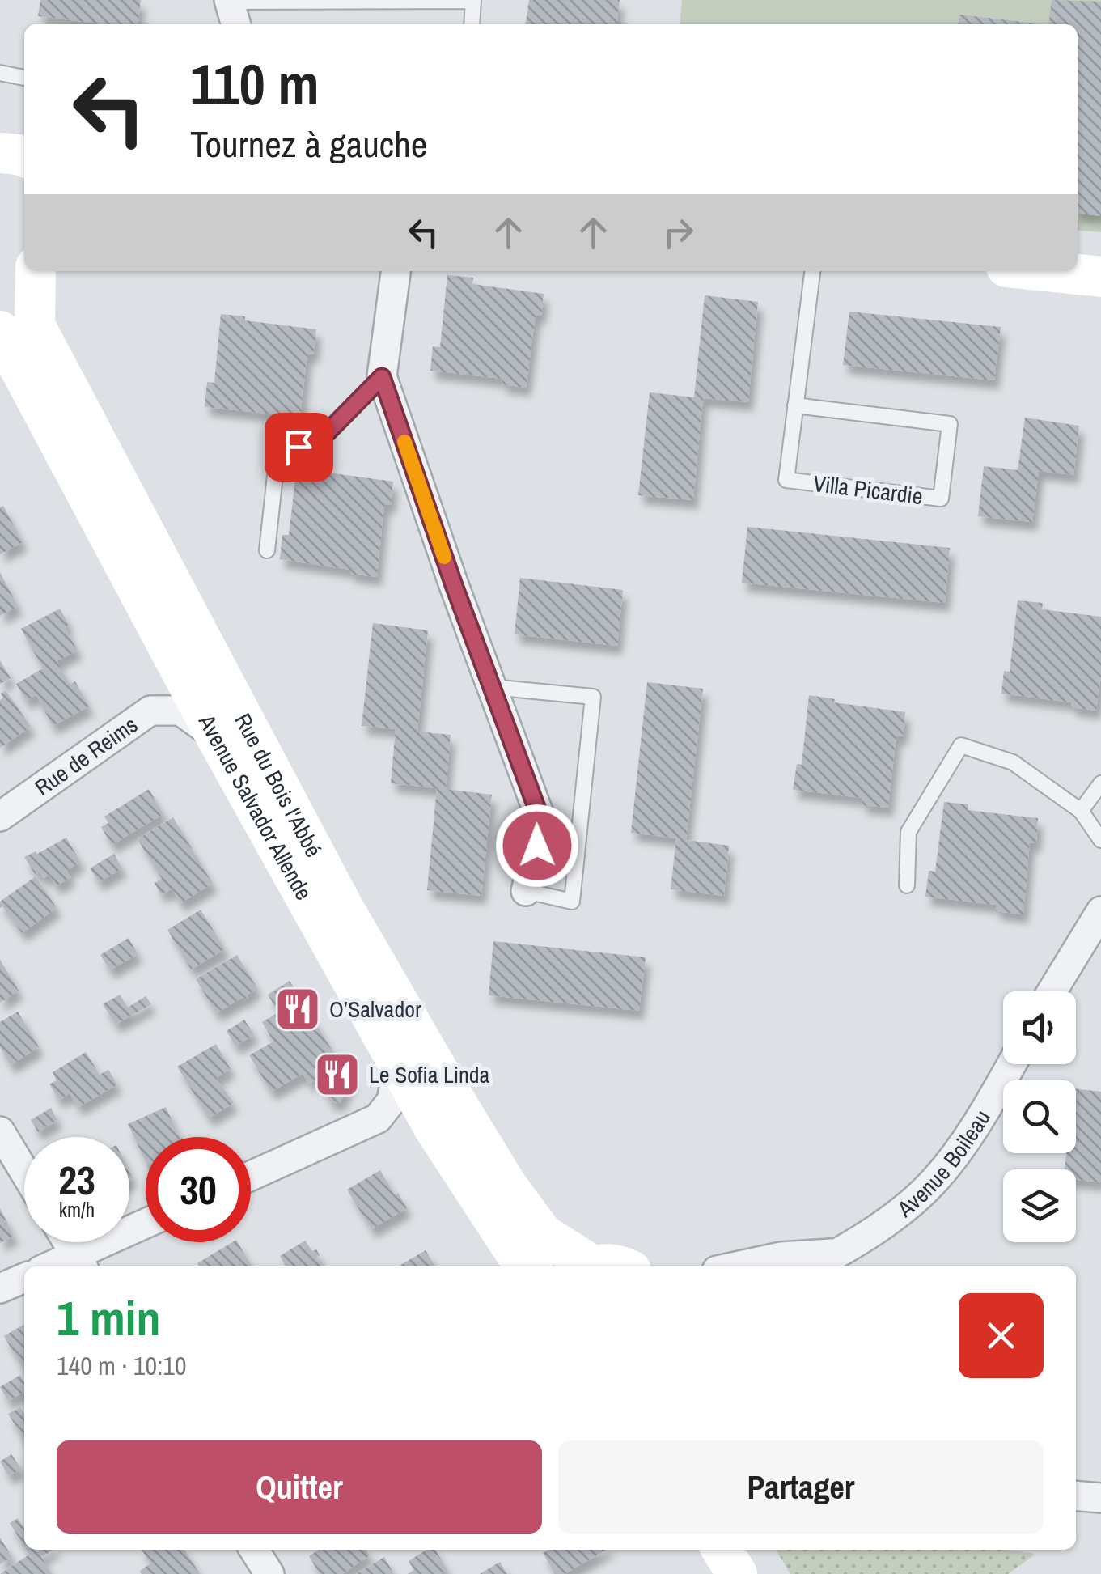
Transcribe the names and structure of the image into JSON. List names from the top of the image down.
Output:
{
  "streets": {
    "main road": ["Rue du Bois l'Abbé", "Avenue Salvador Allende"],
    "street": ["Rue de Reims", "Avenue Boileau"],
    "lane": ["Villa Picardie"]
  },
  "crossings": [
    ["Rue de Reims", "Avenue Salvador Allende"]
  ],
  "places": {
    "restaurant": ["O’Salvador", "Le Sofia Linda"]
  },
  "page": {
    "turn": ["110 m", "Tournez à gauche"],
    "speed": "23 km/h",
    "limit": "30",
    "heading": ["1 min", "140 m · 10:10"],
    "buttons": ["Quitter", "Partager"]
  }
}
